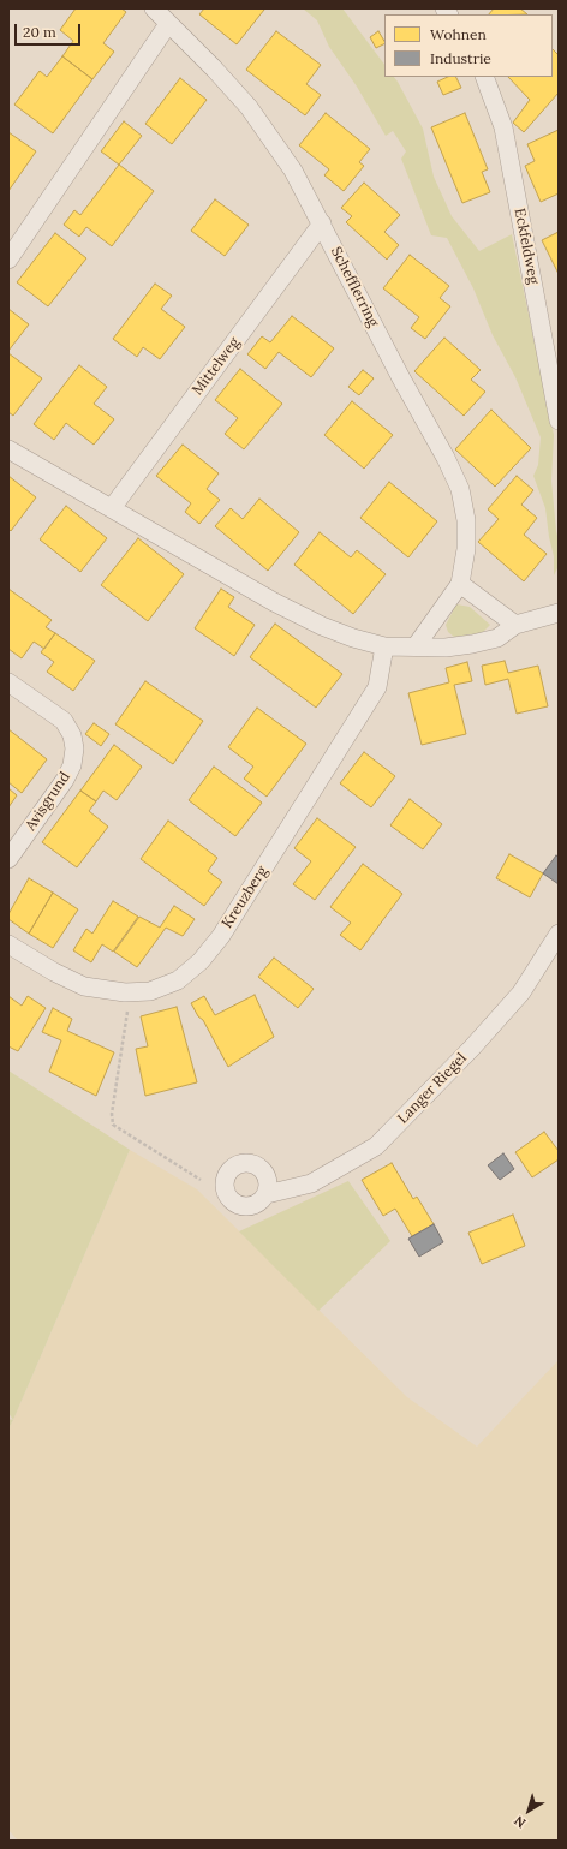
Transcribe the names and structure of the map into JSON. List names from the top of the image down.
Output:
{
  "streets": {
    "street": [
      "Eckfeldweg",
      "Schefflerring",
      "Mittelweg",
      "Avisgrund",
      "Kreuzberg",
      "Langer Riegel"
    ]
  },
  "crossings": [
    ["Schefflerring", "Mittelweg"]
  ],
  "legend": ["Wohnen", "Industrie"],
  "scale_bar": "20 m",
  "north": "bottom left"
}
